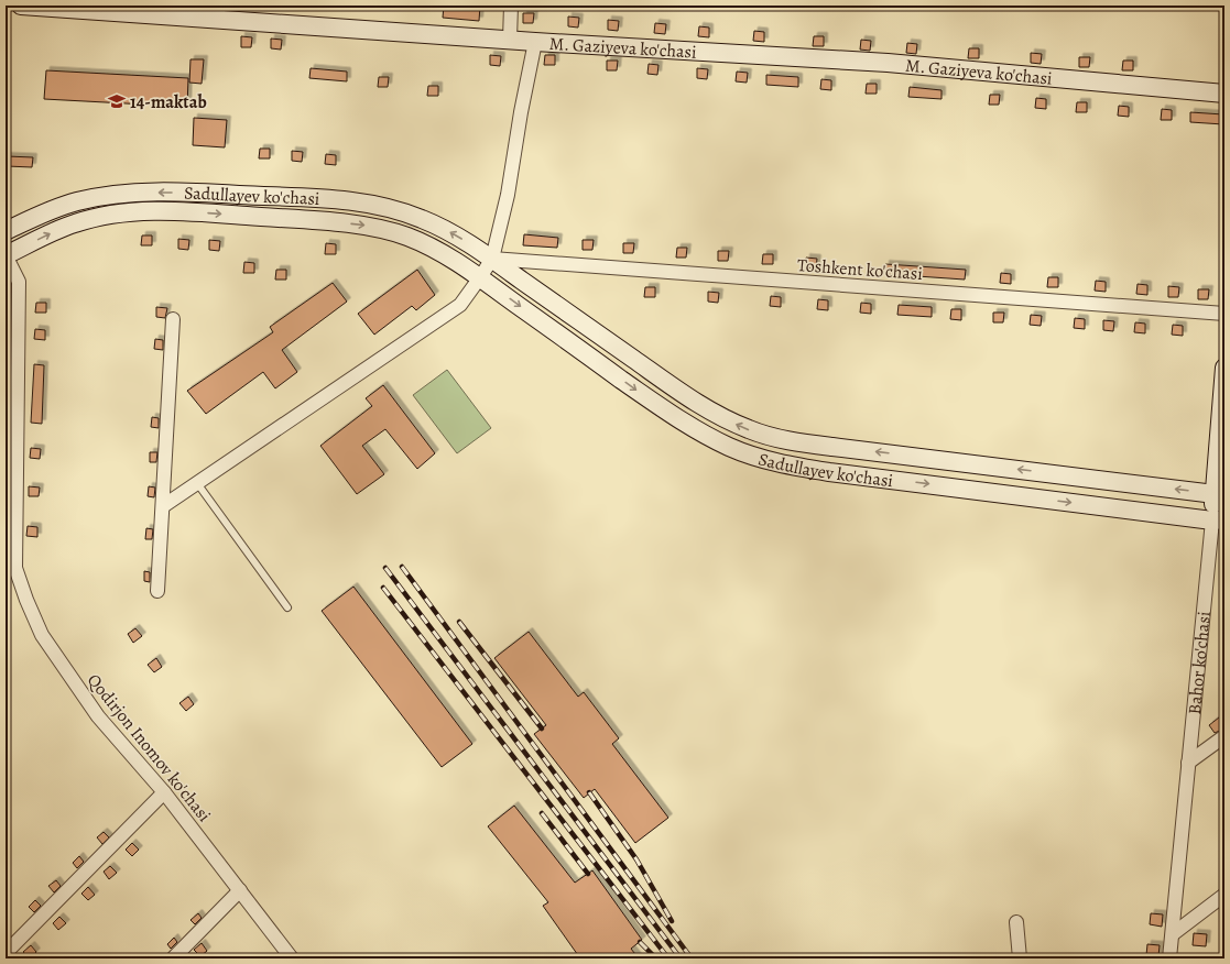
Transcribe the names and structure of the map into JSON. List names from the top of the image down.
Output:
{
  "streets": {
    "main road": ["M. Gaziyeva ko'chasi", "Sadullayev ko'chasi", "Bahor ko'chasi"],
    "street": ["Toshkent ko'chasi", "Qodirjon Inomov ko'chasi"]
  },
  "crossings": [
    ["Sadullayev ko'chasi", "Toshkent ko'chasi"],
    ["Sadullayev ko'chasi", "Bahor ko'chasi"],
    ["Sadullayev ko'chasi", "Qodirjon Inomov ko'chasi"]
  ],
  "places": {
    "school or university": ["14-maktab"]
  }
}
